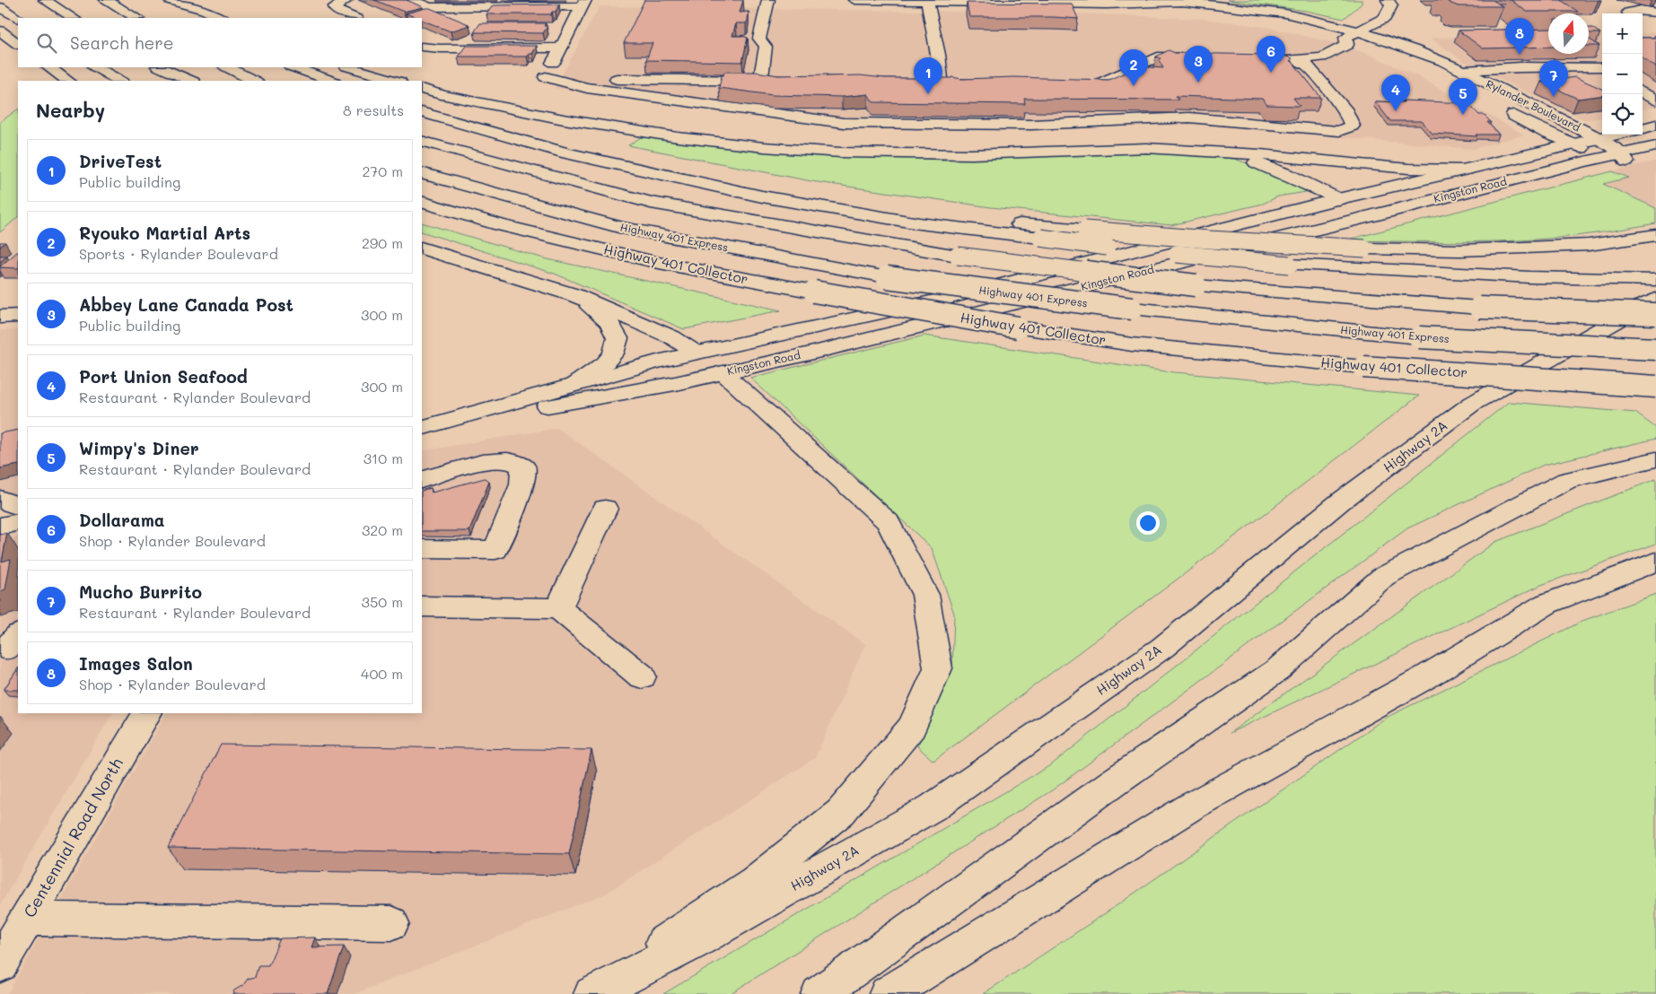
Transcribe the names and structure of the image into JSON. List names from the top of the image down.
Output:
{
  "streets": {
    "main road": [
      "Rylander Boulevard",
      "Kingston Road",
      "Highway 401 Express",
      "Highway 401 Collector",
      "Highway 2A",
      "Centennial Road North"
    ]
  },
  "crossings": [
    ["Rylander Boulevard", "Kingston Road"]
  ],
  "north": "top",
  "page": {
    "map_buttons": ["+", "−"],
    "pins": [
      "8",
      "6",
      "3",
      "2",
      "1",
      "7",
      "4",
      "5"
    ],
    "search": "Search here",
    "heading": ["Nearby", "8 results"],
    "list": [
      {
        "mark": "1",
        "name": "DriveTest",
        "note": "Public building",
        "value": "270 m"
      },
      {
        "mark": "2",
        "name": "Ryouko Martial Arts",
        "note": "Sports · Rylander Boulevard",
        "value": "290 m"
      },
      {
        "mark": "3",
        "name": "Abbey Lane Canada Post",
        "note": "Public building",
        "value": "300 m"
      },
      {
        "mark": "4",
        "name": "Port Union Seafood",
        "note": "Restaurant · Rylander Boulevard",
        "value": "300 m"
      },
      {
        "mark": "5",
        "name": "Wimpy's Diner",
        "note": "Restaurant · Rylander Boulevard",
        "value": "310 m"
      },
      {
        "mark": "6",
        "name": "Dollarama",
        "note": "Shop · Rylander Boulevard",
        "value": "320 m"
      },
      {
        "mark": "7",
        "name": "Mucho Burrito",
        "note": "Restaurant · Rylander Boulevard",
        "value": "350 m"
      },
      {
        "mark": "8",
        "name": "Images Salon",
        "note": "Shop · Rylander Boulevard",
        "value": "400 m"
      }
    ]
  }
}
